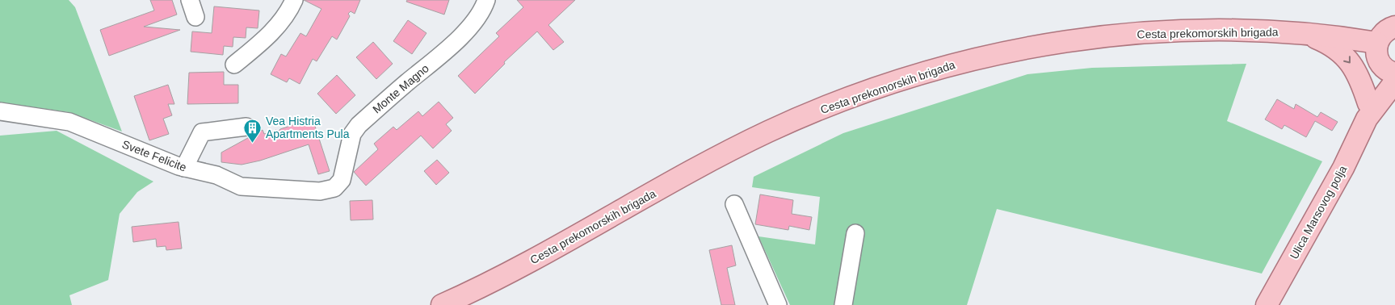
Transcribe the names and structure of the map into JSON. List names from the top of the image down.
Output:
{
  "streets": {
    "main road": ["Cesta prekomorskih brigada", "Ulica Marsovog polja"],
    "street": ["Monte Magno", "Svete Felicite"]
  },
  "crossings": [
    ["Monte Magno", "Svete Felicite"]
  ],
  "places": {
    "building": ["Vea Histria Apartments Pula"]
  }
}
